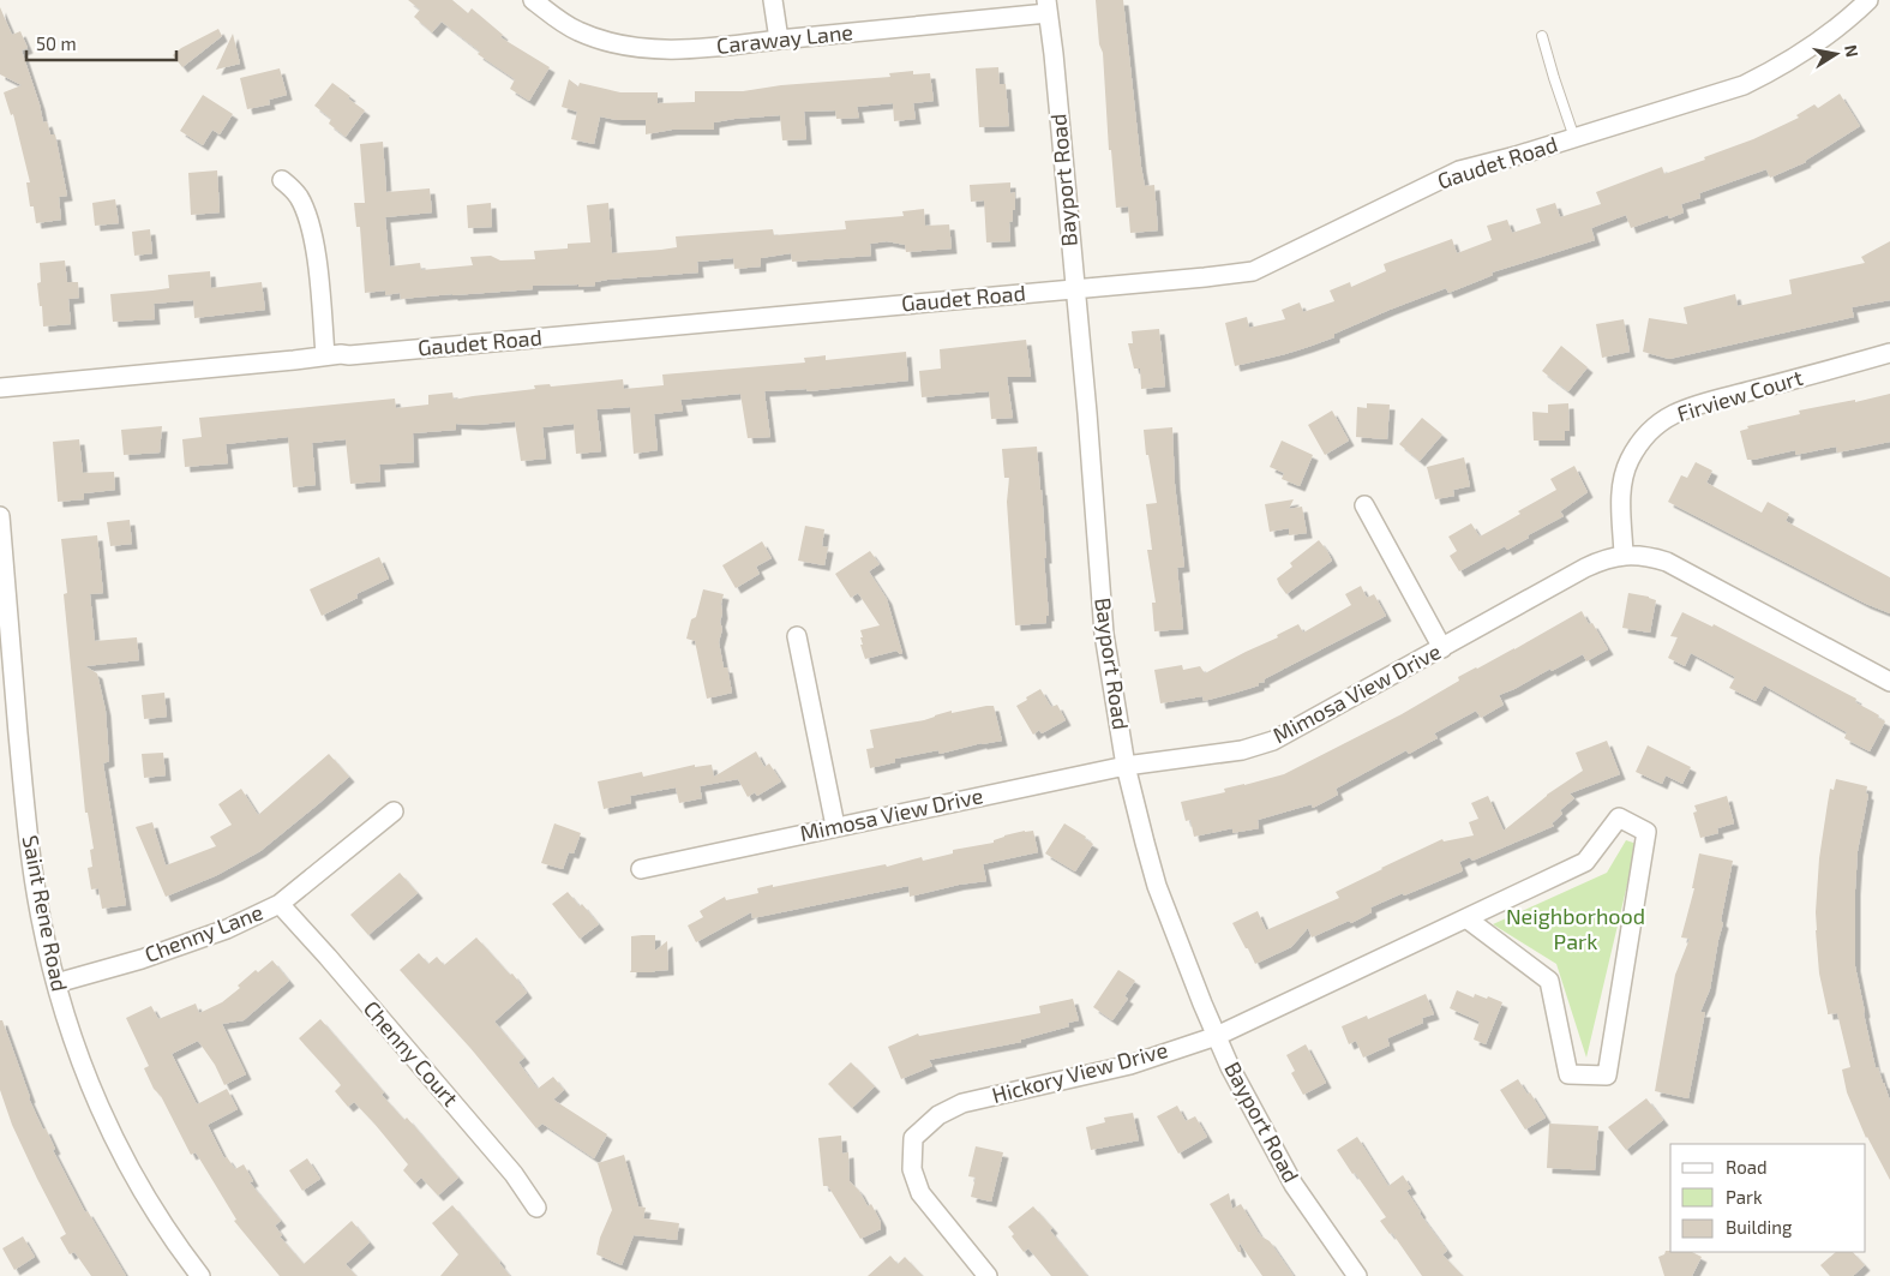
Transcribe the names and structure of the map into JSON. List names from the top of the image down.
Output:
{
  "streets": {
    "street": [
      "Caraway Lane",
      "Gaudet Road",
      "Bayport Road",
      "Firview Court",
      "Mimosa View Drive",
      "Saint Rene Road",
      "Chenny Lane",
      "Chenny Court",
      "Hickory View Drive"
    ]
  },
  "crossings": [
    ["Caraway Lane", "Bayport Road"],
    ["Gaudet Road", "Bayport Road"],
    ["Bayport Road", "Mimosa View Drive"],
    ["Bayport Road", "Hickory View Drive"],
    ["Firview Court", "Mimosa View Drive"],
    ["Saint Rene Road", "Chenny Lane"],
    ["Chenny Lane", "Chenny Court"]
  ],
  "parks": ["Neighborhood Park"],
  "legend": ["Road", "Park", "Building"],
  "scale_bar": "50 m",
  "north": "right"
}
